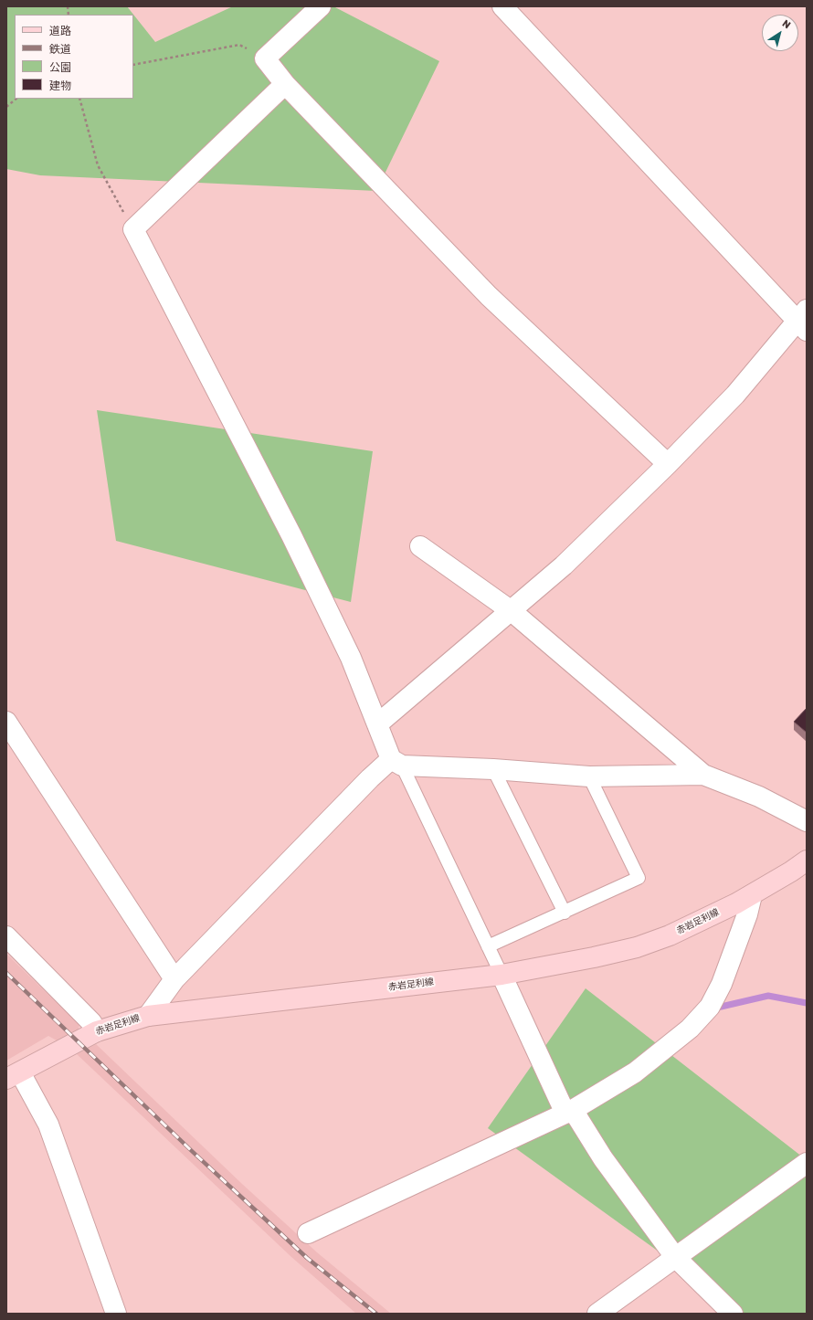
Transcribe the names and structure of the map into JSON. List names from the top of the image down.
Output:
{
  "streets": {
    "main road": ["赤岩足利線"]
  },
  "legend": [
    "道路",
    "鉄道",
    "公園",
    "建物"
  ],
  "north": "top right"
}
